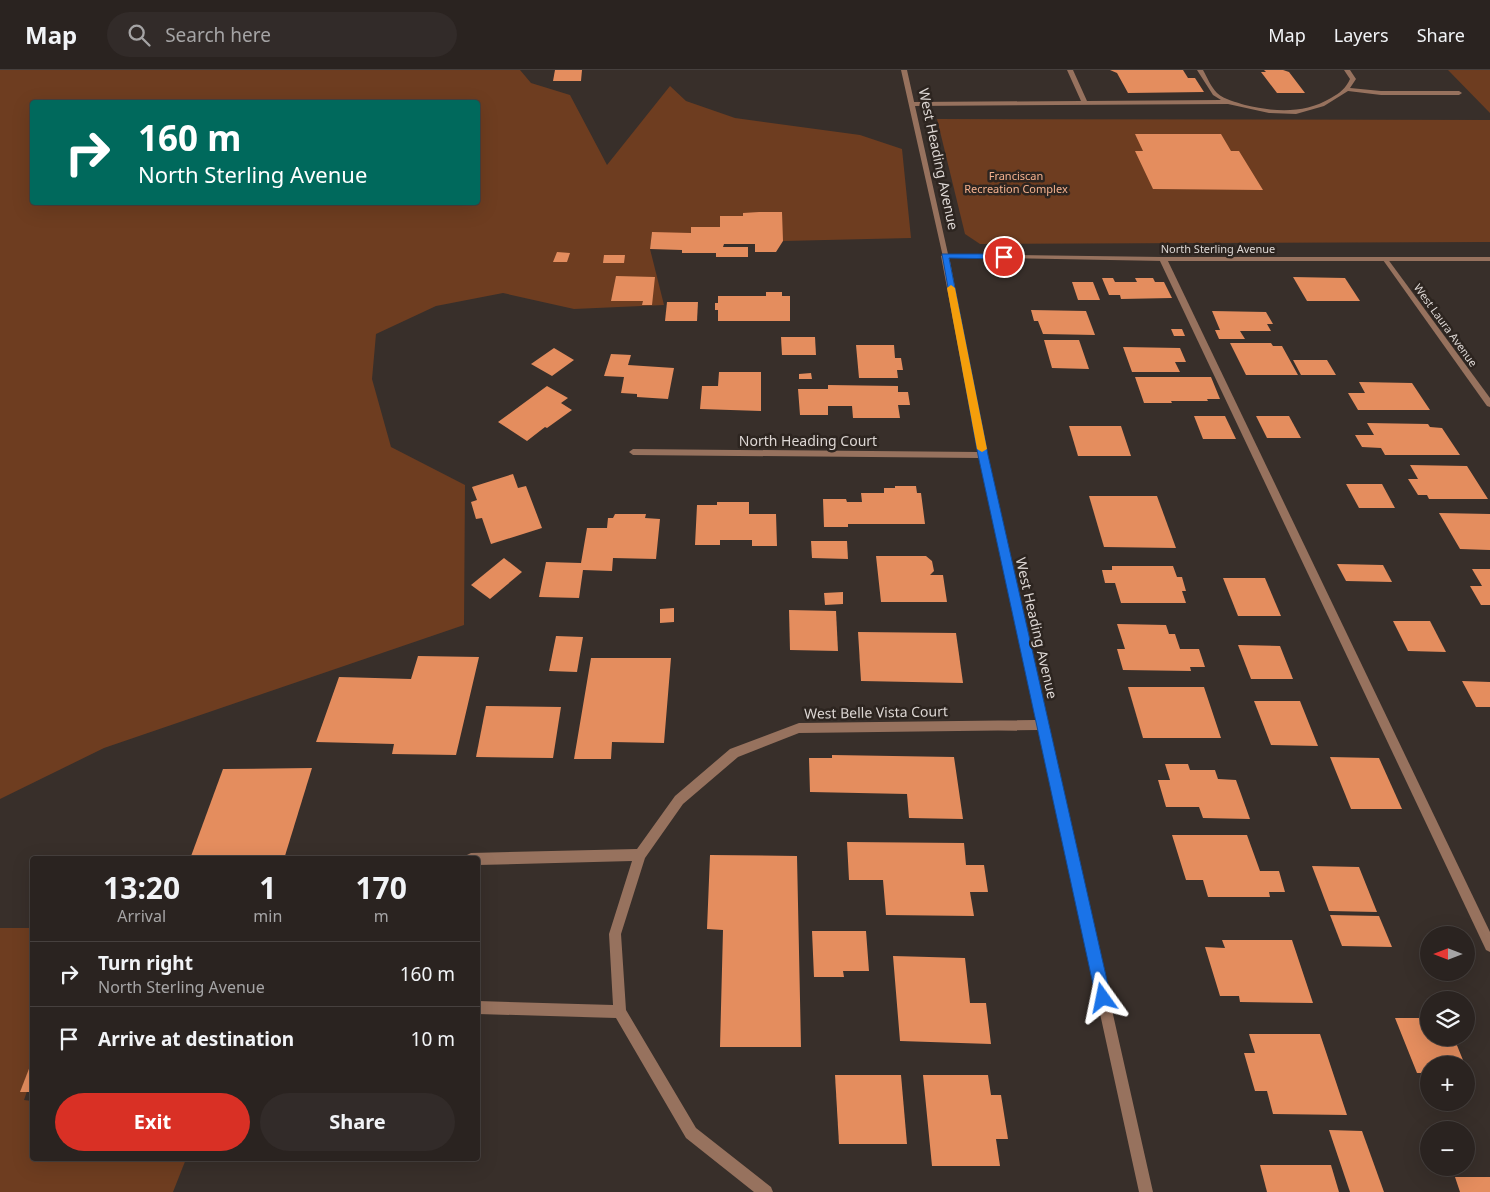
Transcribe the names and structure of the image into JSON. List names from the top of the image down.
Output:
{
  "streets": {
    "street": [
      "West Heading Avenue",
      "North Sterling Avenue",
      "West Laura Avenue",
      "North Heading Court",
      "West Belle Vista Court"
    ]
  },
  "crossings": [
    ["West Heading Avenue", "North Sterling Avenue"],
    ["West Heading Avenue", "North Heading Court"],
    ["West Heading Avenue", "West Belle Vista Court"],
    ["North Sterling Avenue", "West Laura Avenue"]
  ],
  "parks": ["Franciscan Recreation Complex"],
  "north": "left",
  "page": {
    "header": "Map",
    "search": "Search here",
    "nav": ["Map", "Layers", "Share"],
    "turn": ["160 m", "North Sterling Avenue"],
    "eta": [
      "13:20",
      "Arrival",
      "1",
      "min",
      "170",
      "m"
    ],
    "map_buttons": ["+", "−"],
    "list": [
      {
        "name": "Turn right",
        "note": "North Sterling Avenue",
        "value": "160 m"
      },
      {
        "name": "Arrive at destination",
        "value": "10 m"
      }
    ],
    "buttons": ["Exit", "Share"]
  }
}
